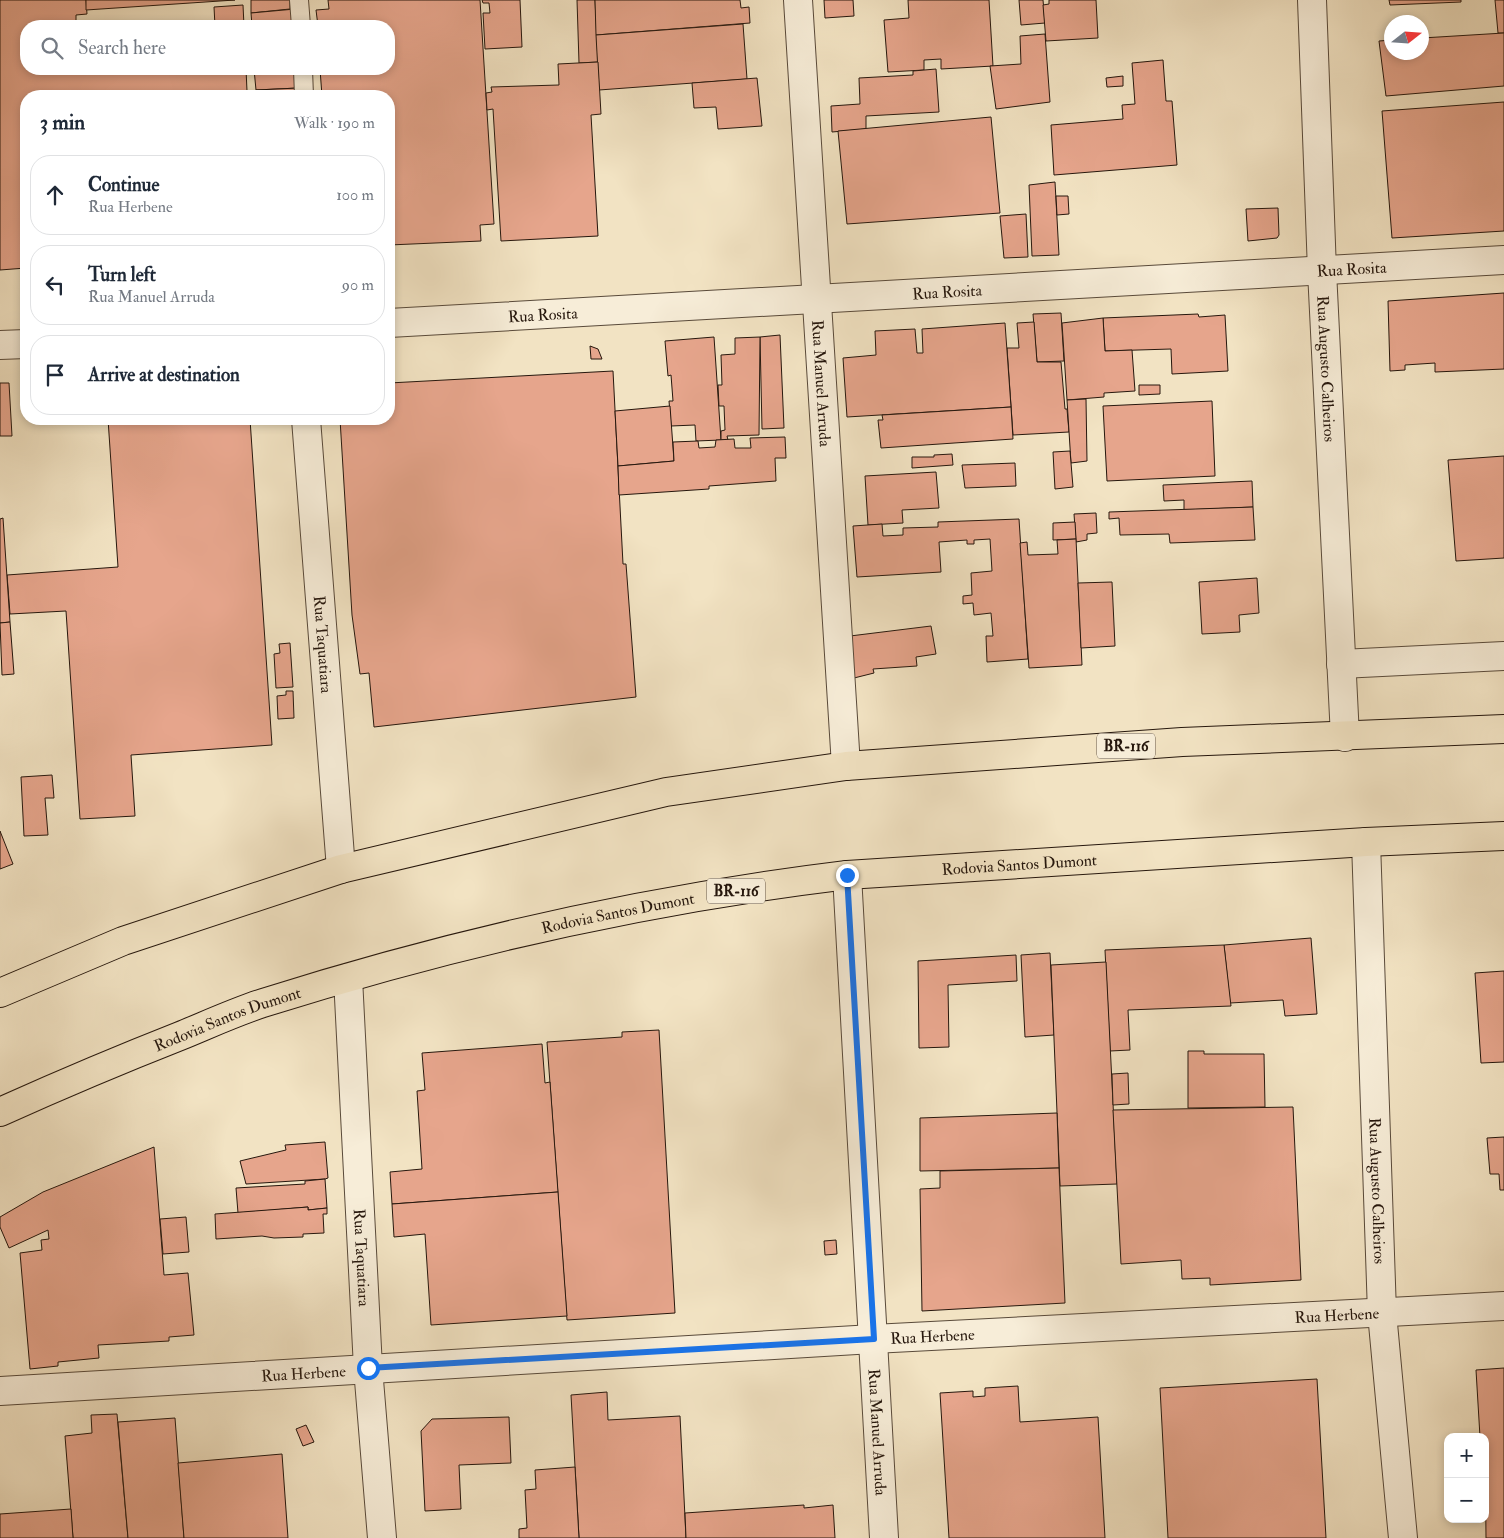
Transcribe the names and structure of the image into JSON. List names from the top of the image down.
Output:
{
  "streets": {
    "highway": ["BR-116", "Rodovia Santos Dumont"],
    "street": [
      "Rua Rosita",
      "Rua Augusto Calheiros",
      "Rua Manuel Arruda",
      "Rua Taquatiara",
      "Rua Herbene"
    ]
  },
  "crossings": [
    ["Rua Rosita", "Rua Augusto Calheiros"],
    ["Rua Rosita", "Rua Manuel Arruda"],
    ["Rua Augusto Calheiros", "BR-116"],
    ["Rua Augusto Calheiros", "Rodovia Santos Dumont"],
    ["Rua Augusto Calheiros", "Rua Herbene"],
    ["Rua Manuel Arruda", "BR-116"],
    ["Rua Manuel Arruda", "Rodovia Santos Dumont"],
    ["Rua Manuel Arruda", "Rua Herbene"],
    ["Rua Taquatiara", "BR-116"],
    ["Rua Taquatiara", "Rodovia Santos Dumont"],
    ["Rua Taquatiara", "Rua Herbene"]
  ],
  "north": "right",
  "page": {
    "search": "Search here",
    "heading": ["3 min", "Walk · 190 m"],
    "list": [
      ["Continue", "Rua Herbene", "100 m"],
      ["Turn left", "Rua Manuel Arruda", "90 m"],
      "Arrive at destination"
    ],
    "map_buttons": ["+", "−"]
  }
}
